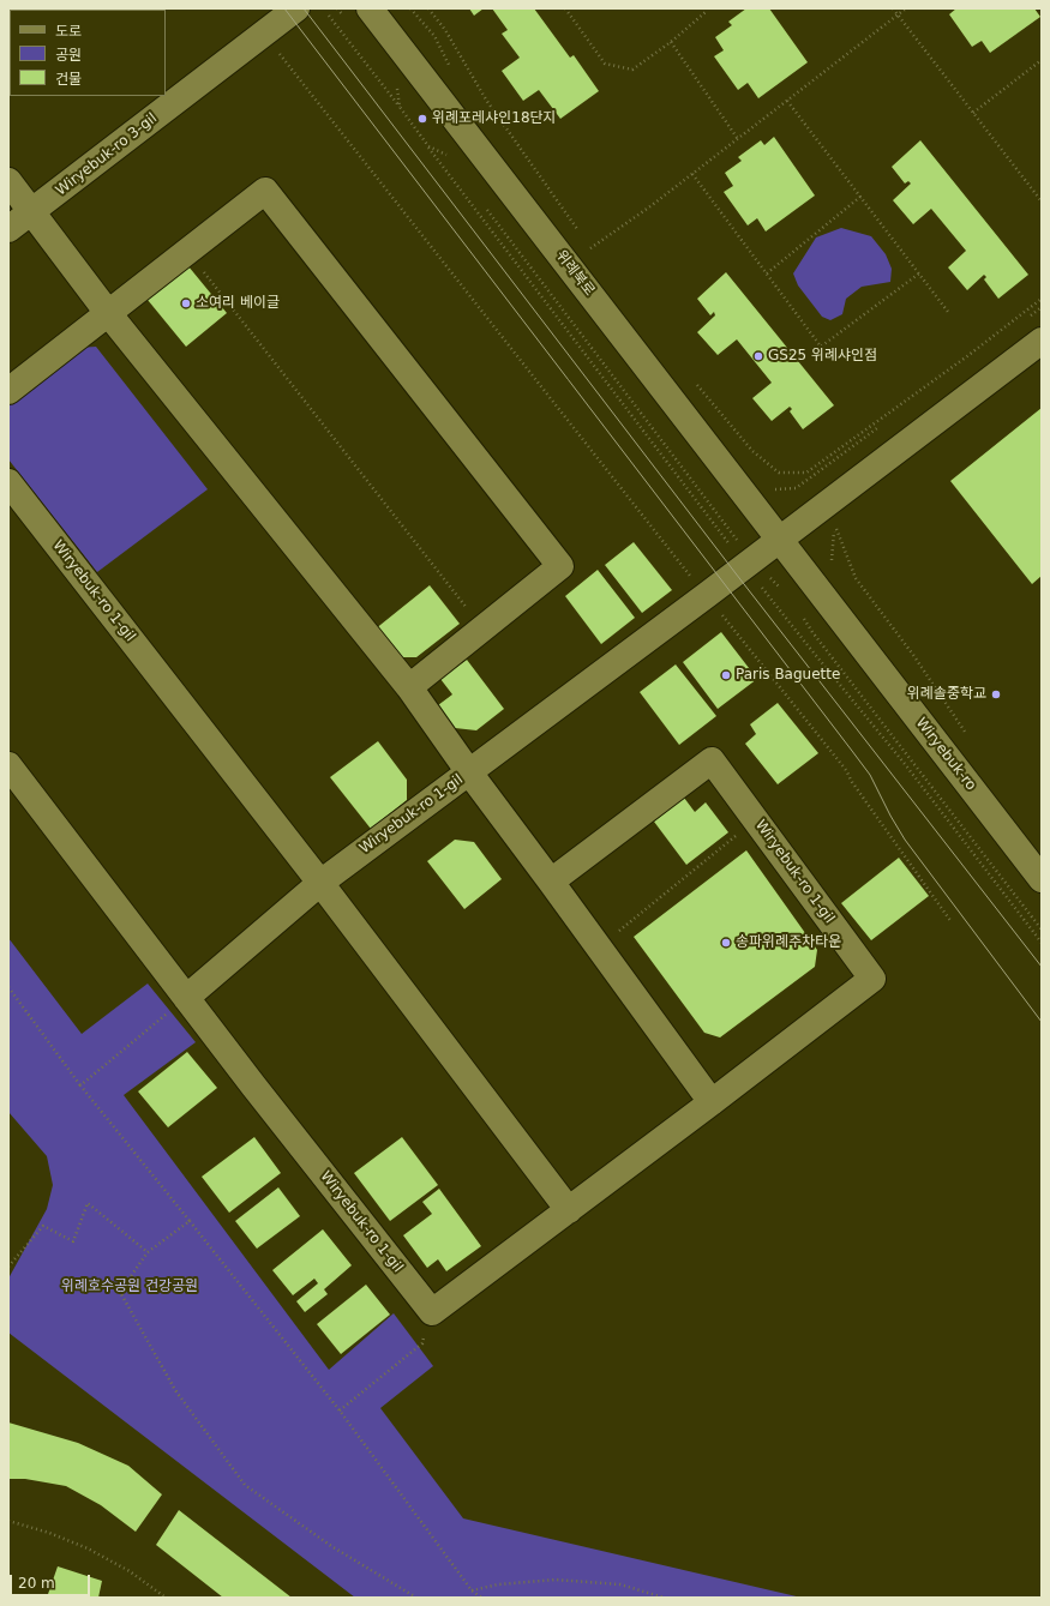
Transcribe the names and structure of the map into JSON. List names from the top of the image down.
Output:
{
  "streets": {
    "street": [
      "Wiryebuk-ro 3-gil",
      "위례북로",
      "Wiryebuk-ro 1-gil",
      "Wiryebuk-ro"
    ]
  },
  "crossings": [
    ["위례북로", "Wiryebuk-ro 1-gil"],
    ["위례북로", "Wiryebuk-ro"],
    ["Wiryebuk-ro 1-gil", "Wiryebuk-ro"]
  ],
  "parks": ["위례호수공원 건강공원"],
  "places": [
    "위례포레샤인18단지",
    "소여리 베이글",
    "GS25 위례샤인점",
    "Paris Baguette",
    "위례솔중학교",
    "송파위례주차타운"
  ],
  "legend": ["도로", "공원", "건물"],
  "scale_bar": "20 m"
}
